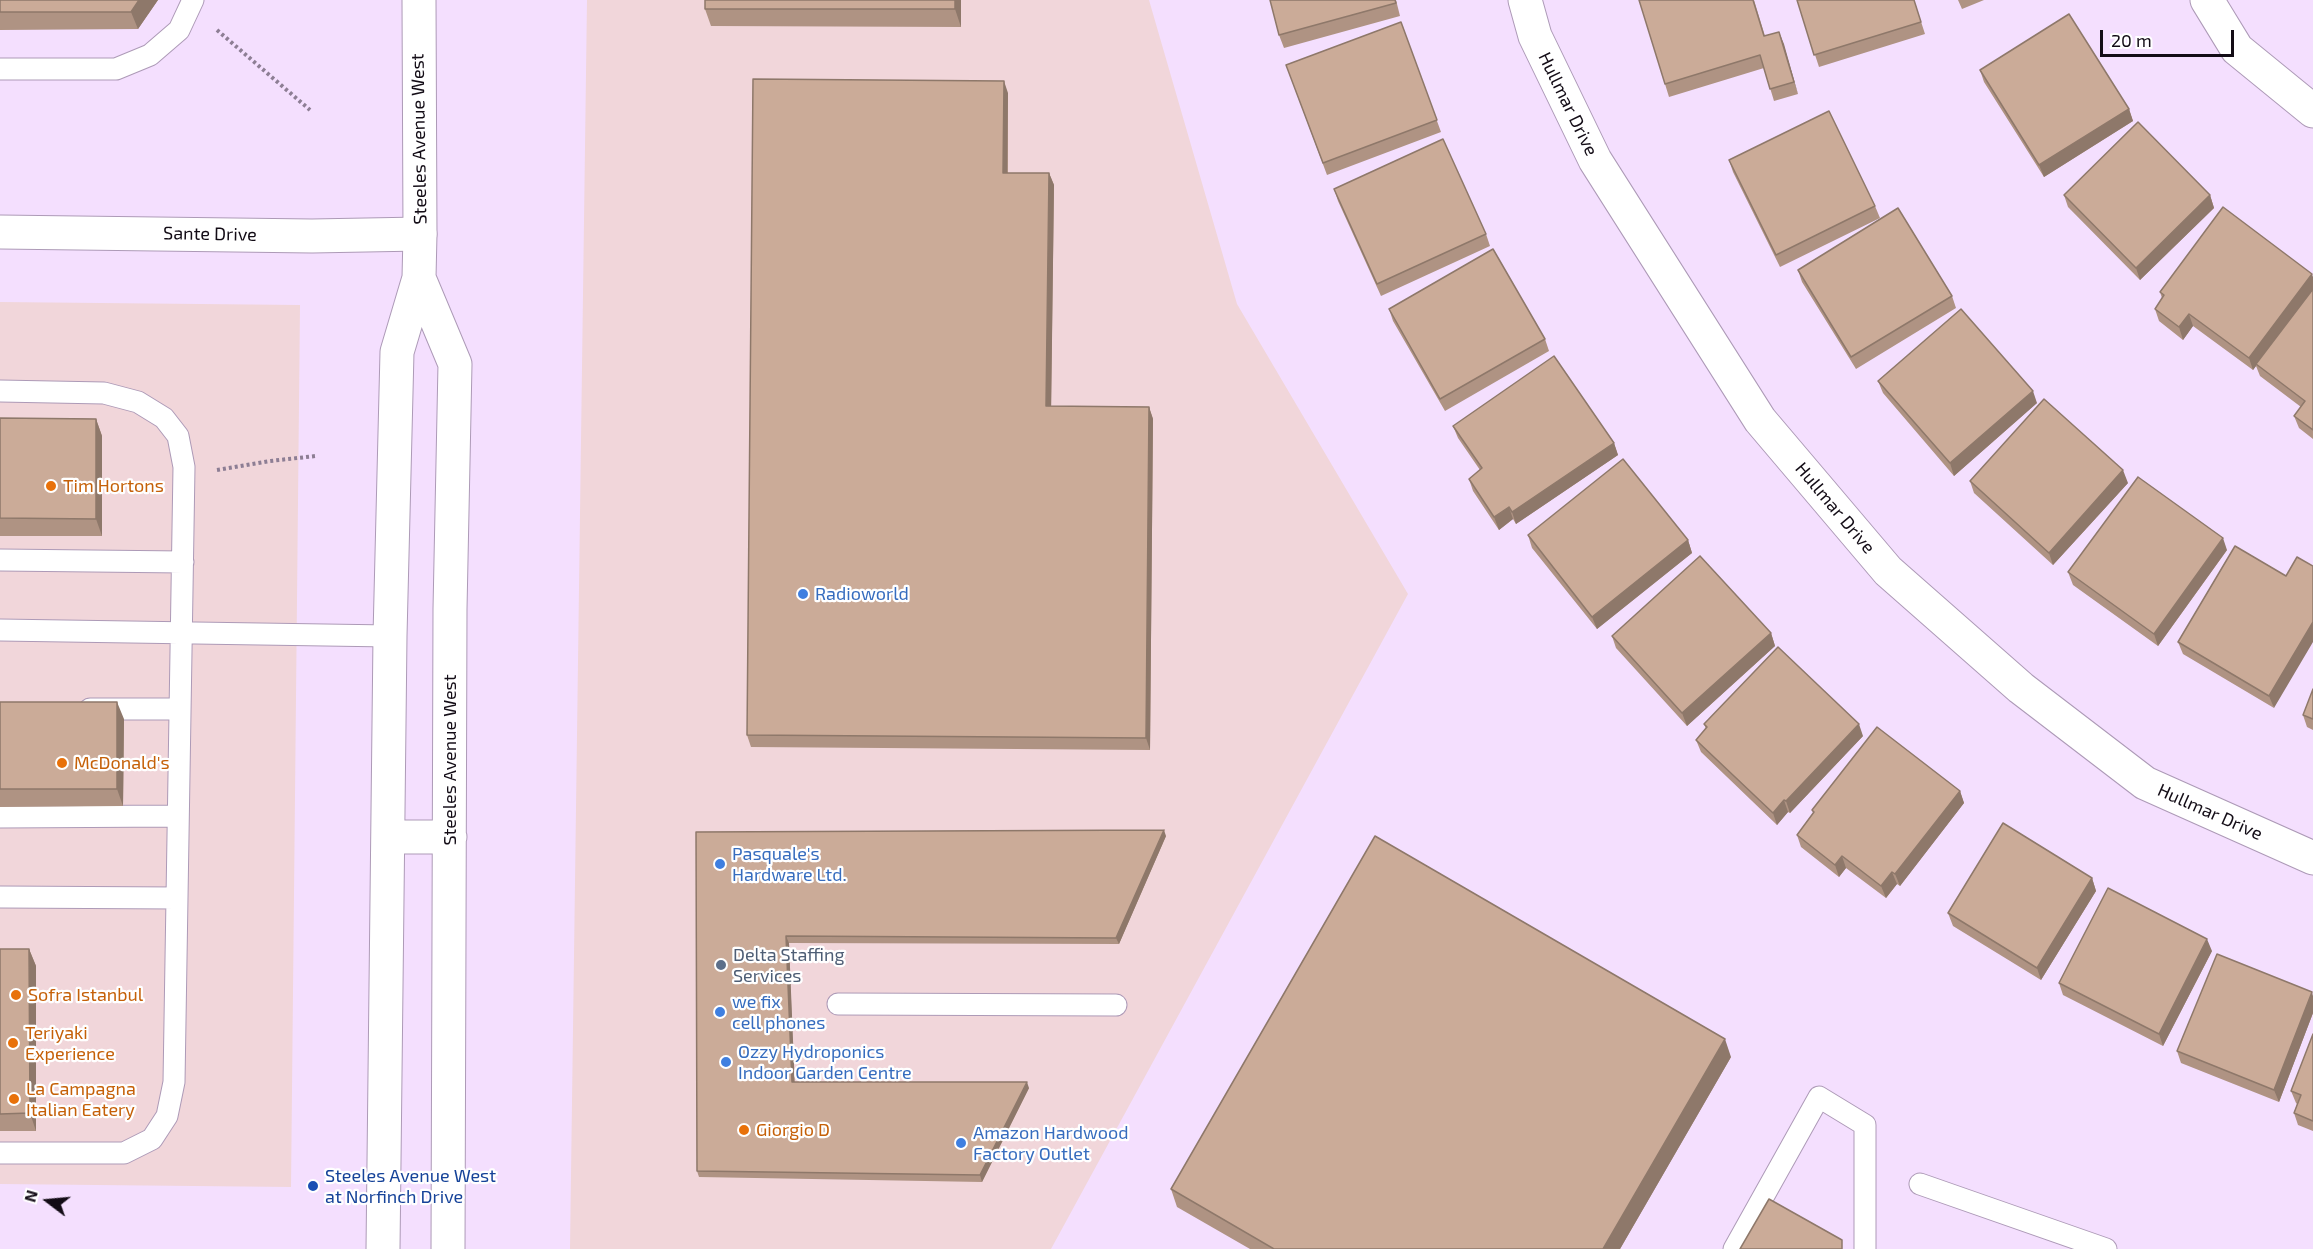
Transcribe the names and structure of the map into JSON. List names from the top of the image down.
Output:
{
  "streets": {
    "main road": ["Hullmar Drive", "Steeles Avenue West", "Sante Drive"]
  },
  "crossings": [
    ["Steeles Avenue West", "Sante Drive"]
  ],
  "places": [
    "Tim Hortons",
    "Radioworld",
    "McDonald's",
    "Pasquale's Hardware Ltd.",
    "Delta Staffing Services",
    "Sofra Istanbul",
    "we fix cell phones",
    "Teriyaki Experience",
    "Ozzy Hydroponics Indoor Garden Centre",
    "La Campagna Italian Eatery",
    "Giorgio D",
    "Amazon Hardwood Factory Outlet",
    "Steeles Avenue West at Norfinch Drive"
  ],
  "scale_bar": "20 m",
  "north": "left"
}
